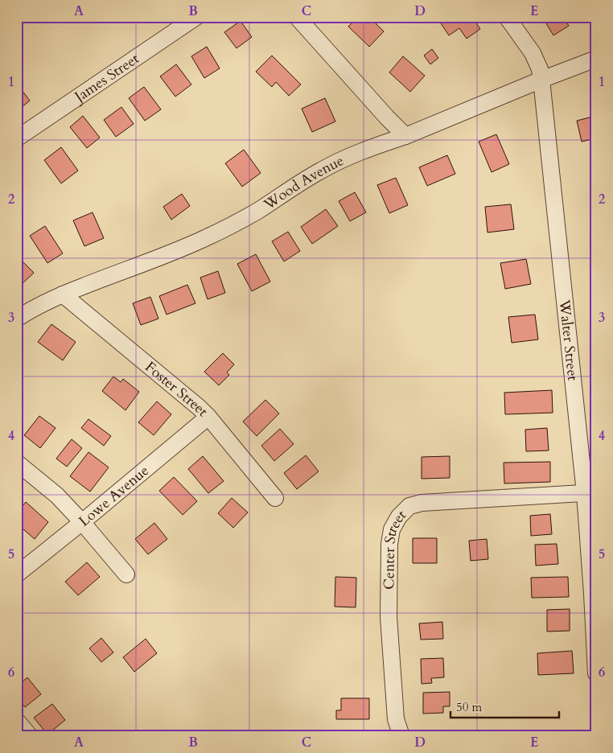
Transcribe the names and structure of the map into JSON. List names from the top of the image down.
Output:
{
  "streets": {
    "street": [
      "James Street",
      "Wood Avenue",
      "Walter Street",
      "Foster Street",
      "Lowe Avenue",
      "Center Street"
    ]
  },
  "crossings": [
    ["Wood Avenue", "Walter Street"],
    ["Wood Avenue", "Foster Street"],
    ["Walter Street", "Center Street"],
    ["Foster Street", "Lowe Avenue"]
  ],
  "scale_bar": "50 m",
  "grid": {
    "columns": [
      "A",
      "B",
      "C",
      "D",
      "E"
    ],
    "rows": [
      "1",
      "2",
      "3",
      "4",
      "5",
      "6"
    ]
  }
}
